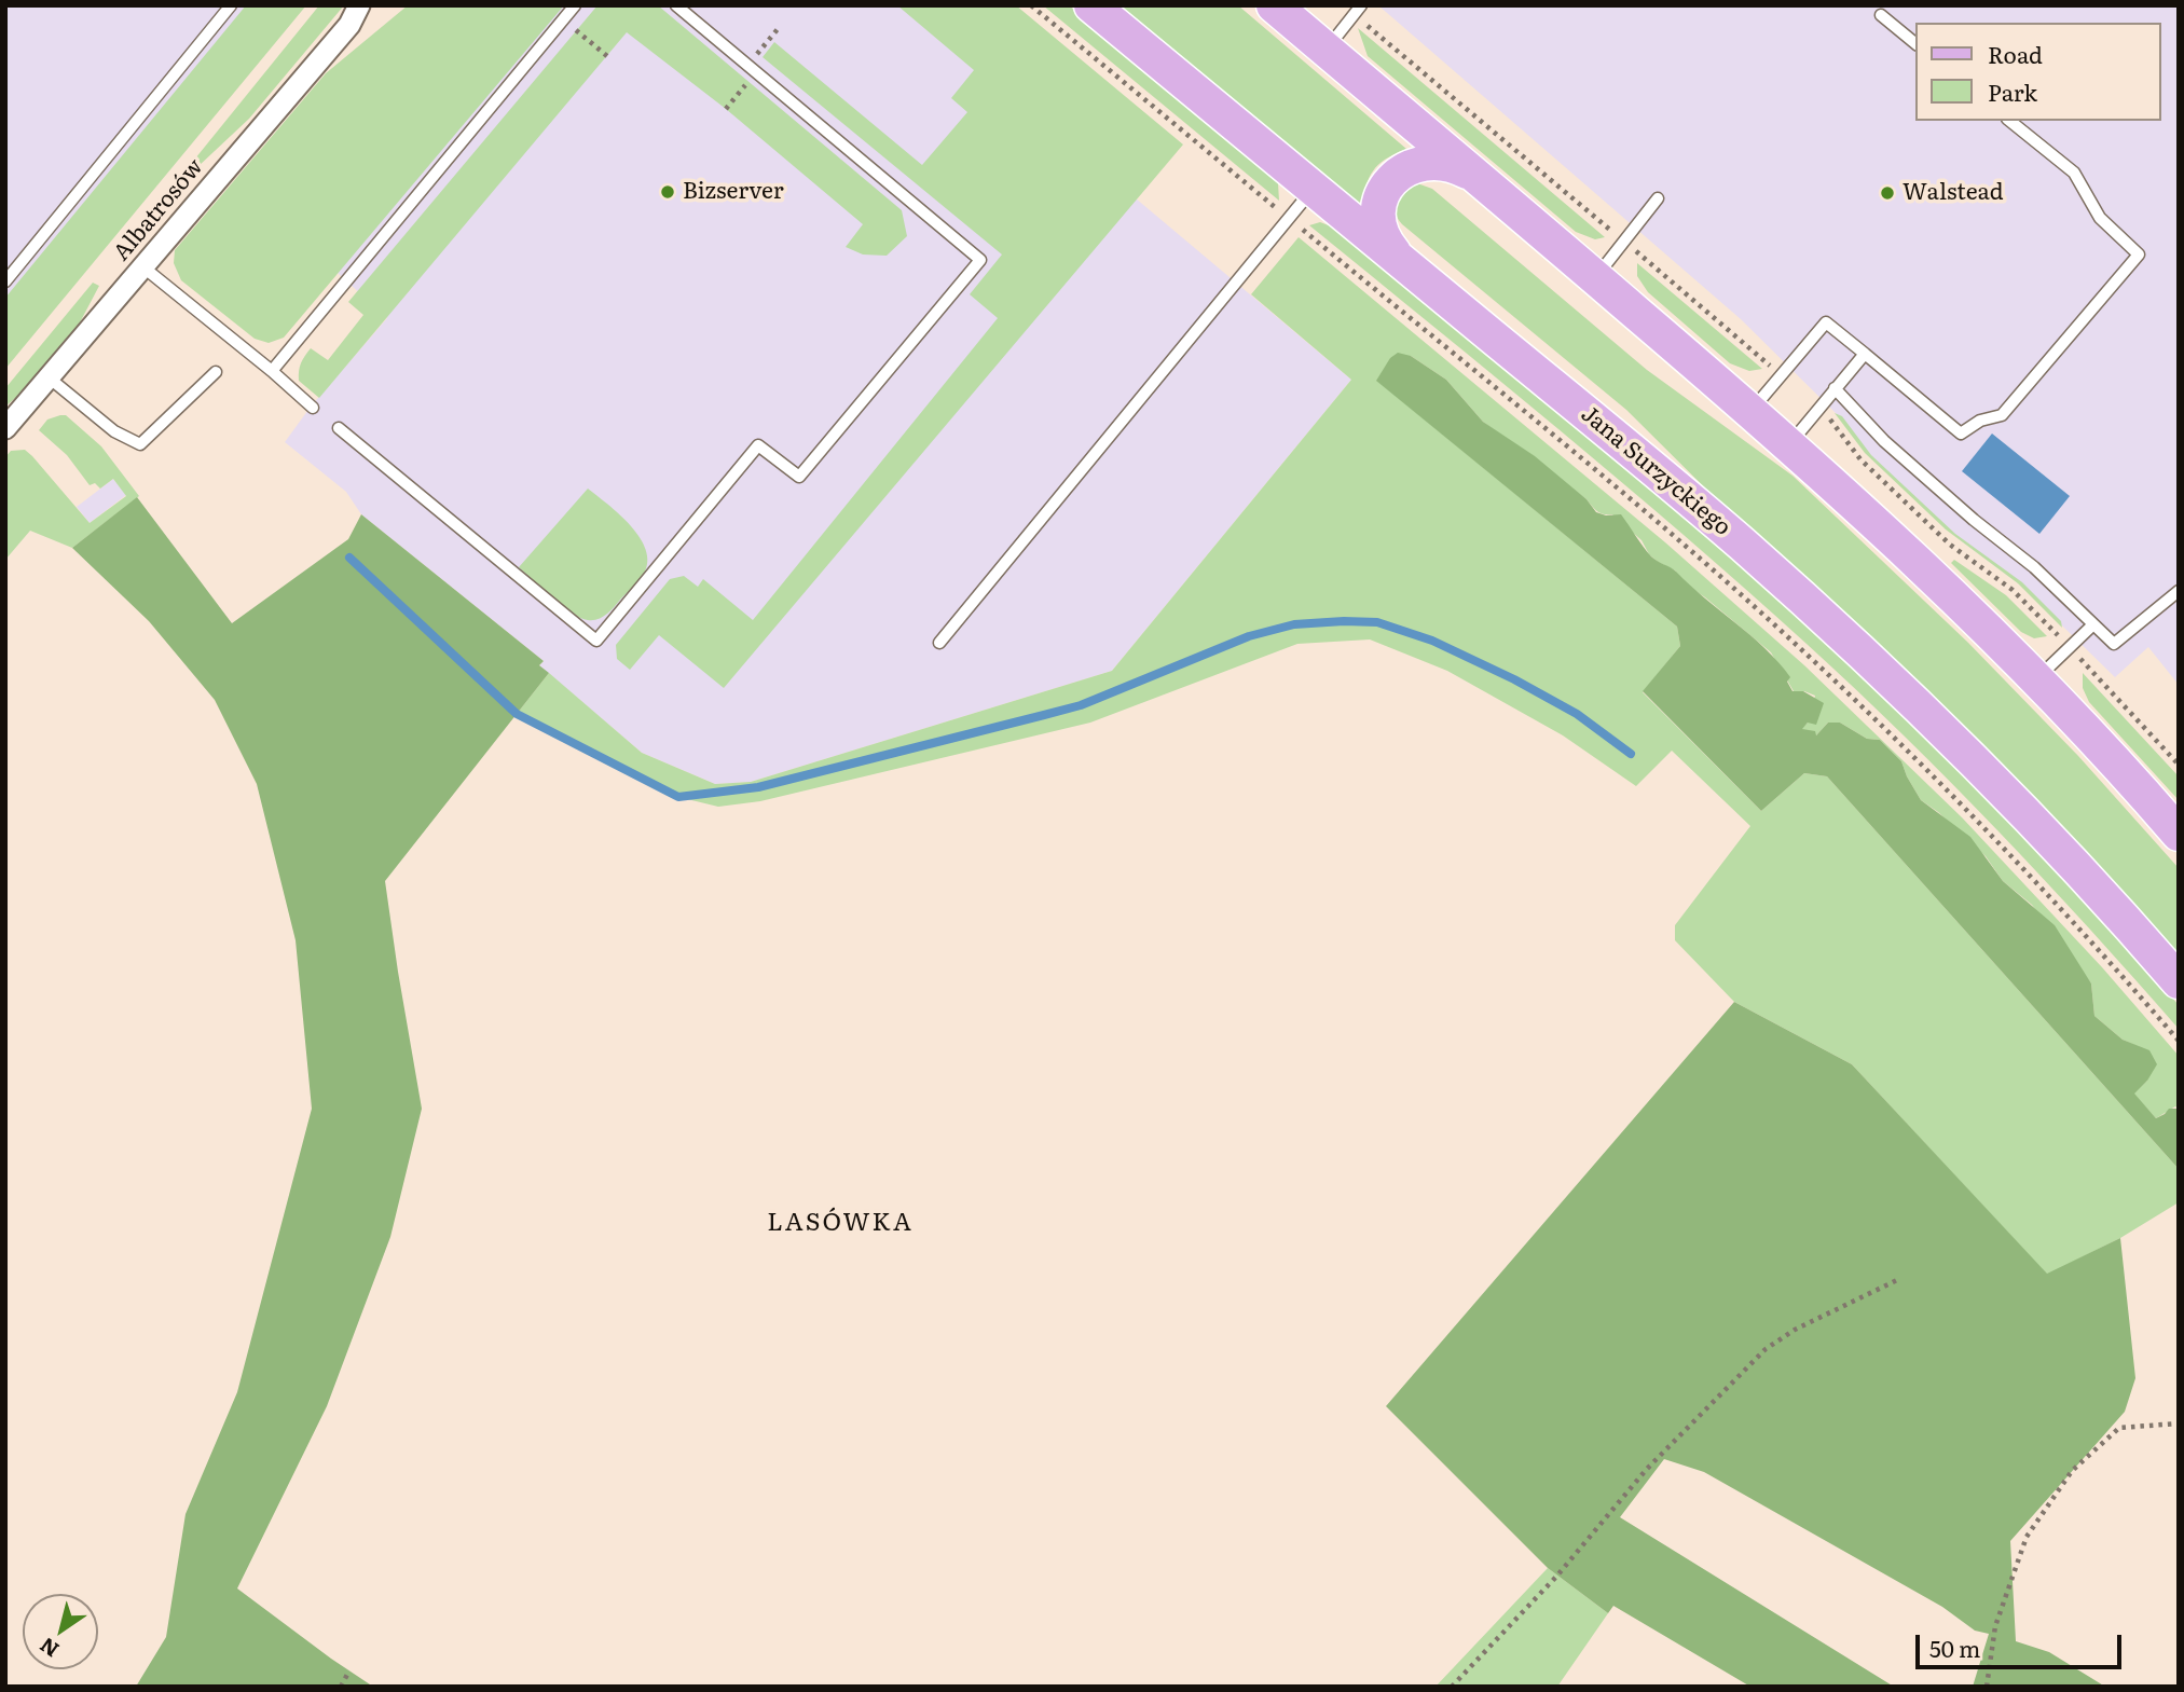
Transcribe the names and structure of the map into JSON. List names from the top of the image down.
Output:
{
  "streets": {
    "main road": ["Jana Surzyckiego"],
    "street": ["Albatrosów"]
  },
  "districts": ["LASÓWKA"],
  "places": ["Bizserver", "Walstead"],
  "legend": ["Road", "Park"],
  "scale_bar": "50 m",
  "north": "bottom left"
}
